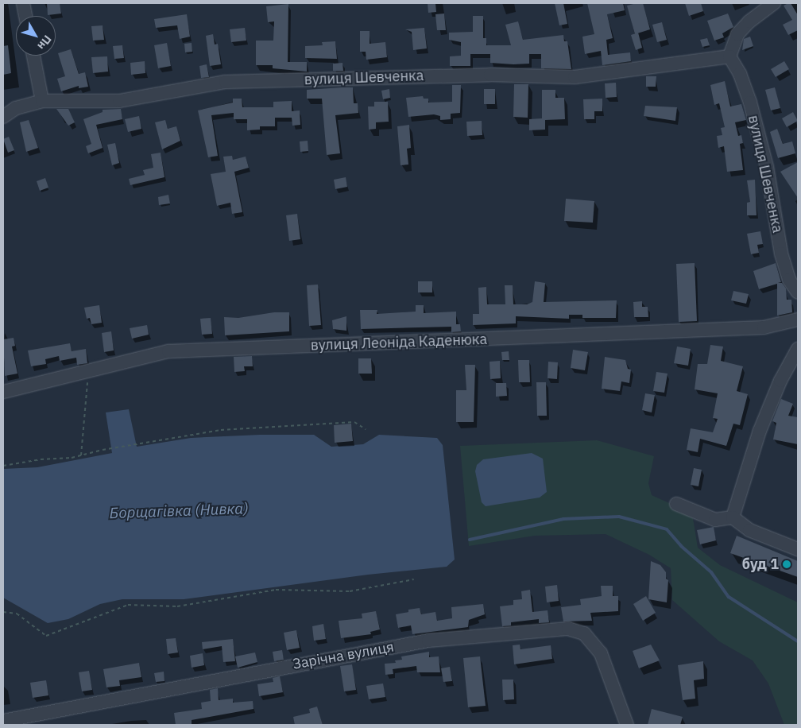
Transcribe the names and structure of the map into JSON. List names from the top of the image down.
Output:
{
  "streets": {
    "street": ["вулиця Шевченка", "вулиця Леоніда Каденюка", "Зарічна вулиця"]
  },
  "water": ["Борщагівка (Нивка)"],
  "places": ["буд 1"],
  "north": "bottom right"
}
